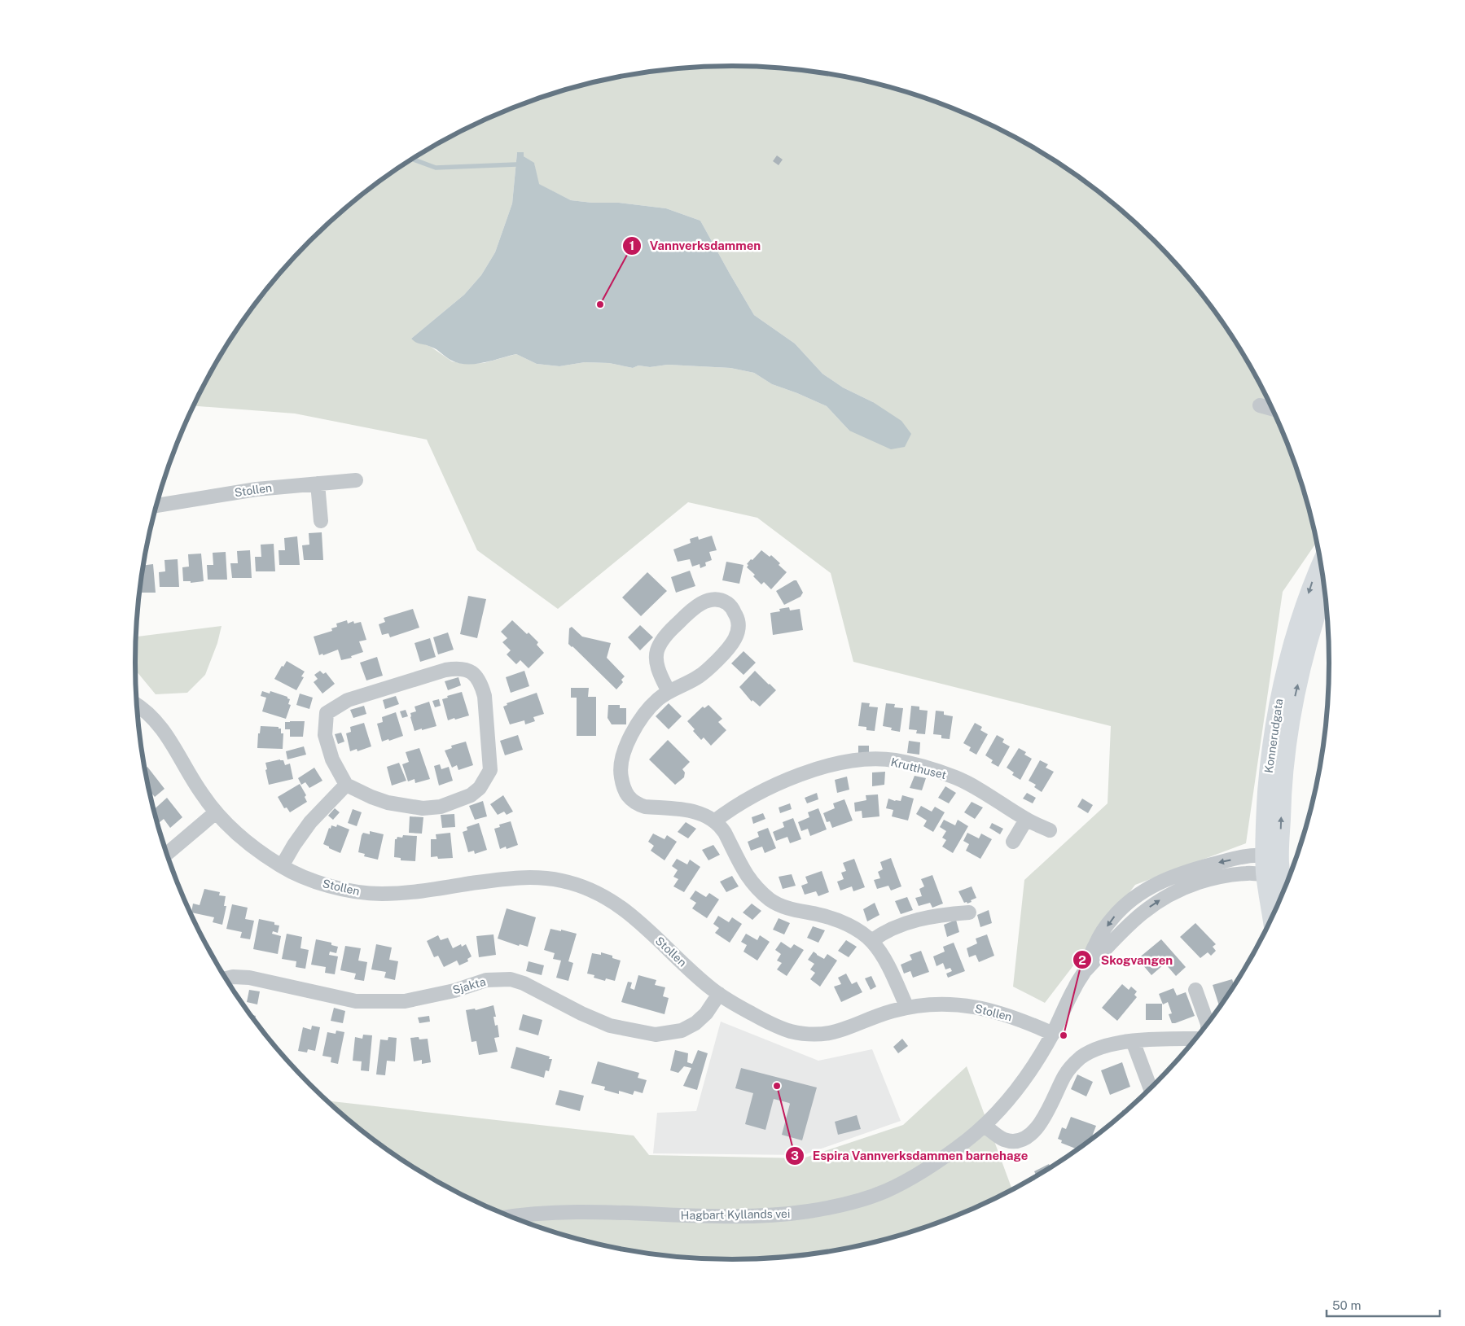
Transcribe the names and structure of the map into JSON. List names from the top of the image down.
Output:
{
  "streets": {
    "main road": ["Konnerudgata"],
    "street": [
      "Stollen",
      "Krutthuset",
      "Sjakta",
      "Hagbart Kyllands vei"
    ]
  },
  "crossings": [
    ["Stollen", "Sjakta"],
    ["Stollen", "Hagbart Kyllands vei"],
    ["Konnerudgata", "Hagbart Kyllands vei"]
  ],
  "places": ["Vannverksdammen", "Skogvangen", "Espira Vannverksdammen barnehage"],
  "scale_bar": "50 m"
}
